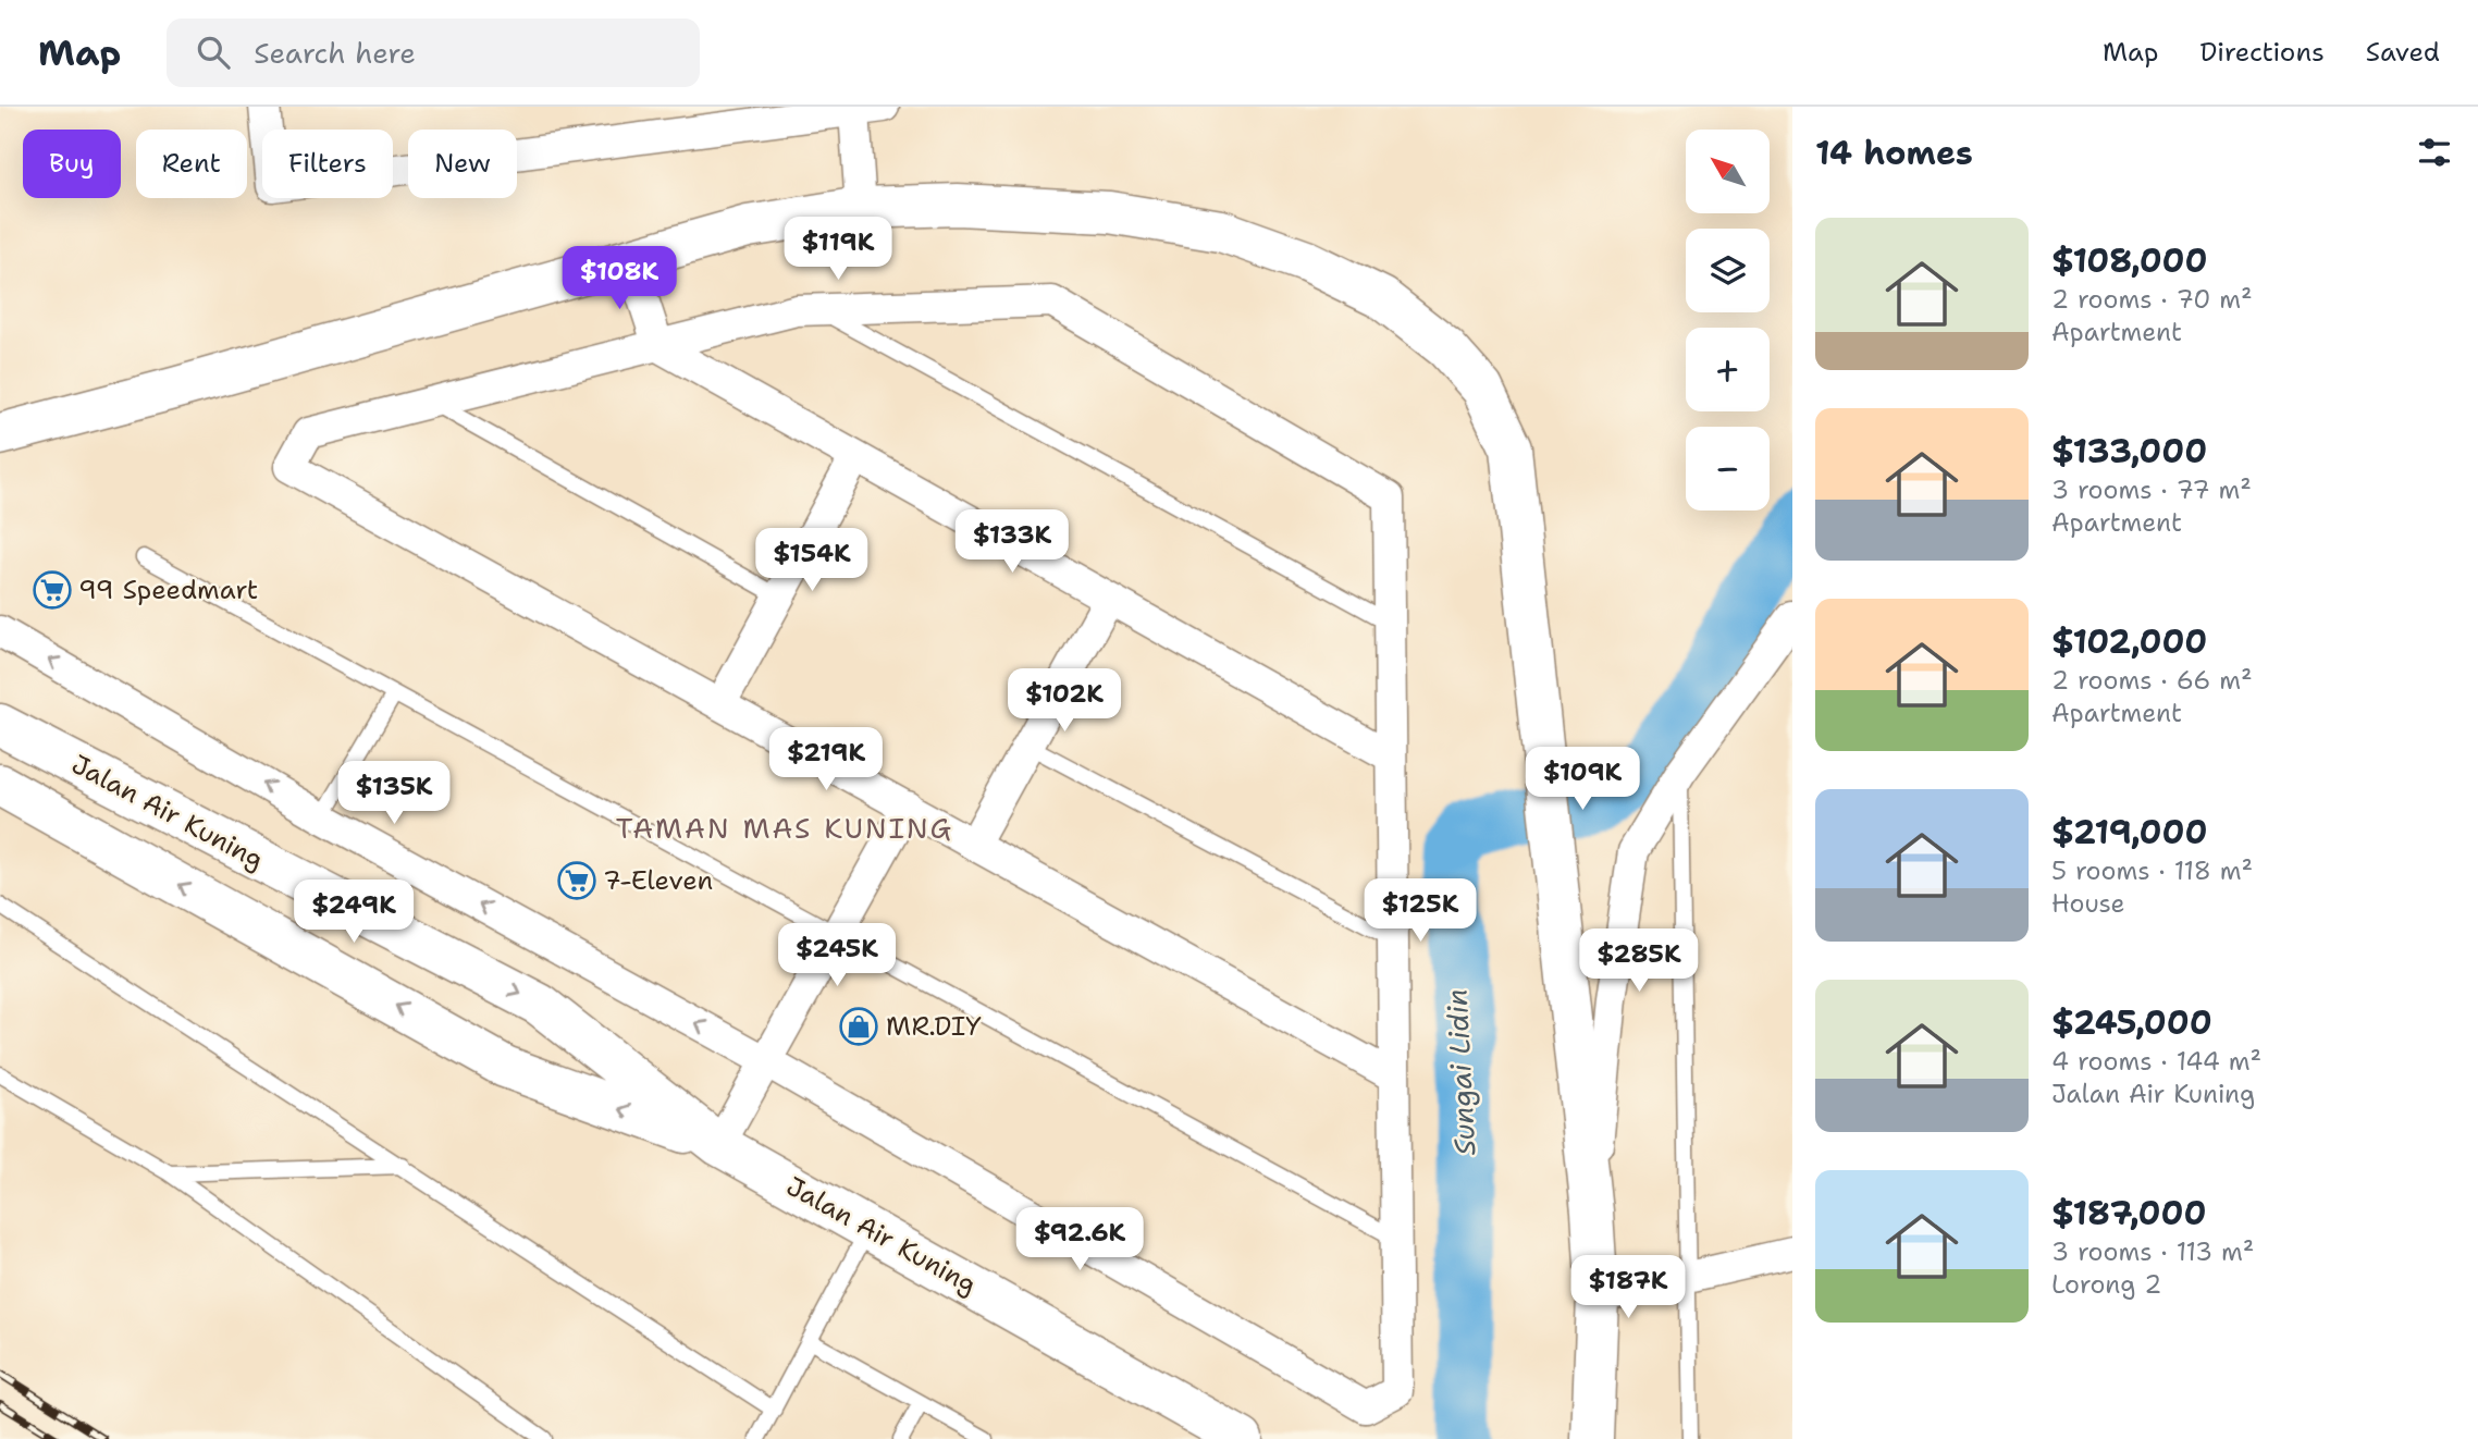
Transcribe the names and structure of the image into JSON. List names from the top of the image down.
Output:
{
  "streets": {
    "street": ["Jalan Air Kuning"]
  },
  "districts": ["TAMAN MAS KUNING"],
  "water": ["Sungai Lidin"],
  "places": {
    "supermarket": ["99 Speedmart", "7-Eleven"],
    "shop": ["MR.DIY"]
  },
  "north": "top left",
  "page": {
    "header": "Map",
    "search": "Search here",
    "nav": ["Map", "Directions", "Saved"],
    "heading": "14 homes",
    "map_buttons": ["+", "−"],
    "chip": [
      "Buy",
      "Rent",
      "Filters",
      "New"
    ],
    "list": [
      {
        "name": "$108,000",
        "note": "2 rooms · 70 m² · Apartment"
      },
      {
        "name": "$133,000",
        "note": "3 rooms · 77 m² · Apartment"
      },
      {
        "name": "$102,000",
        "note": "2 rooms · 66 m² · Apartment"
      },
      {
        "name": "$219,000",
        "note": "5 rooms · 118 m² · House"
      },
      {
        "name": "$245,000",
        "note": "4 rooms · 144 m² · Jalan Air Kuning"
      },
      {
        "name": "$187,000",
        "note": "3 rooms · 113 m² · Lorong 2"
      }
    ],
    "price": [
      "$119K",
      "$108K",
      "$133K",
      "$154K",
      "$102K",
      "$219K",
      "$109K",
      "$135K",
      "$125K",
      "$249K",
      "$245K",
      "$285K",
      "$92.6K",
      "$187K"
    ]
  }
}
